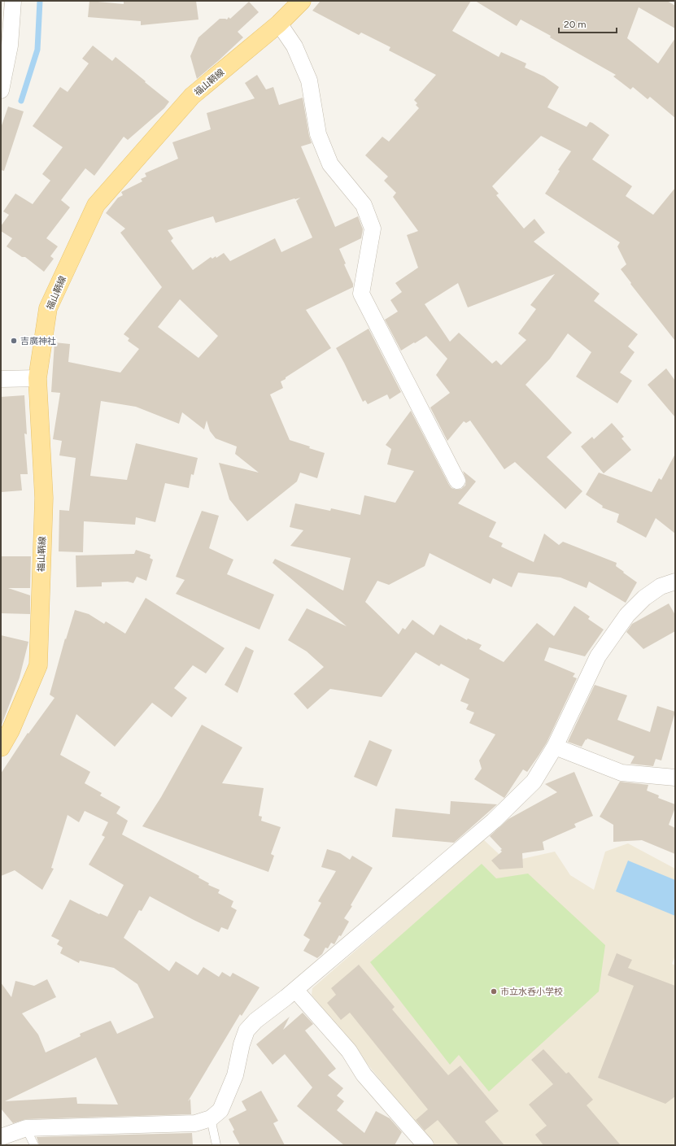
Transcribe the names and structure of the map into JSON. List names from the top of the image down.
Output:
{
  "streets": {
    "main road": ["福山鞆線"]
  },
  "places": ["吉廣神社", "市立水呑小学校"],
  "scale_bar": "20 m"
}
